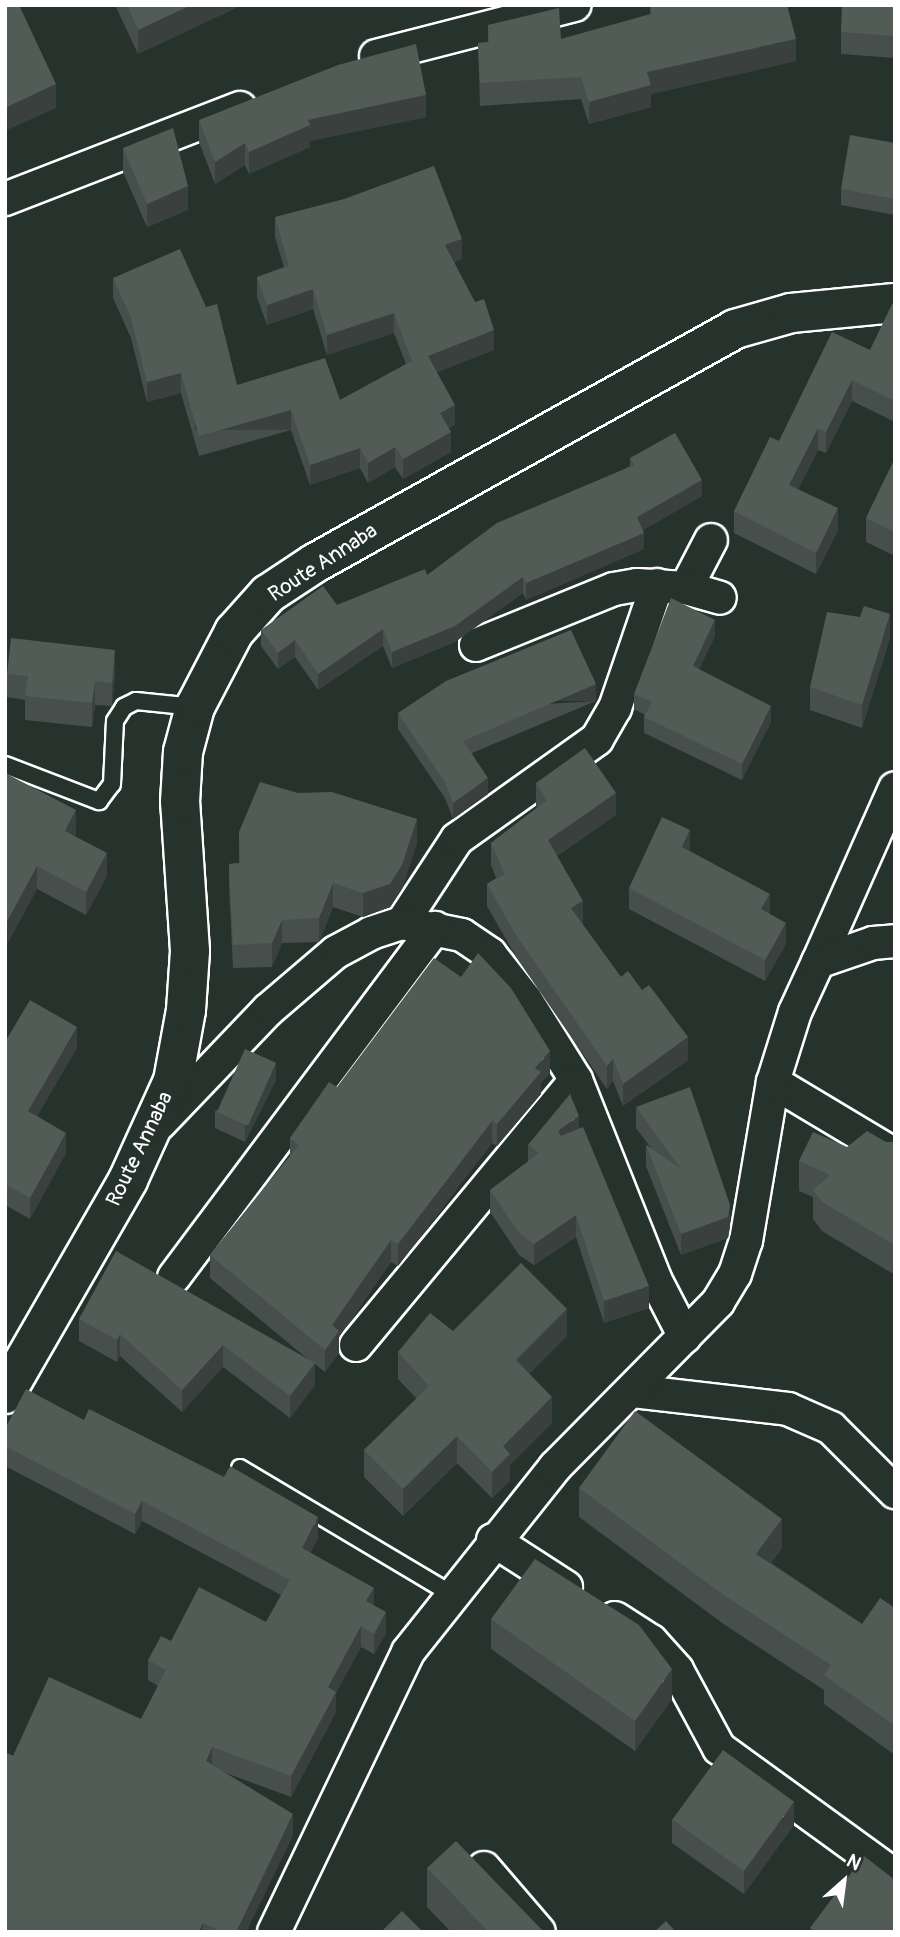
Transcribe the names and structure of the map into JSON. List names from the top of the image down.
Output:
{
  "streets": {
    "main road": ["Route Annaba"]
  },
  "north": "top right"
}
